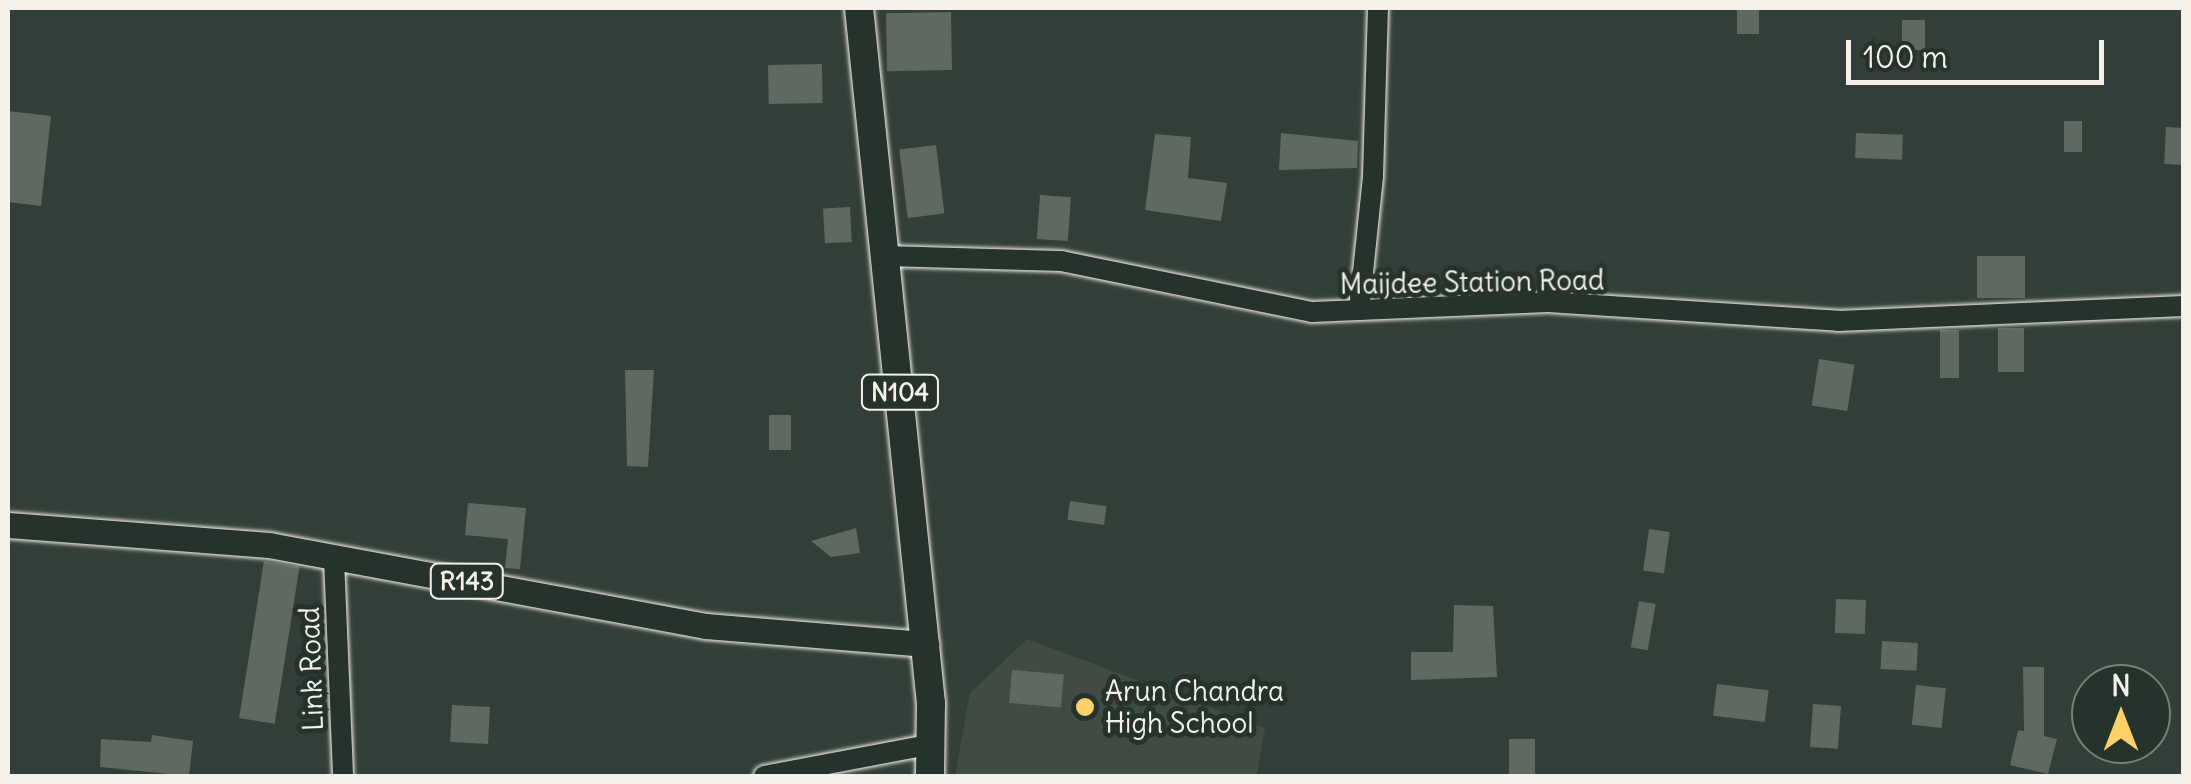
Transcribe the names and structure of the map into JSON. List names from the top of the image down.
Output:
{
  "streets": {
    "highway": ["N104"],
    "main road": ["R143"],
    "street": ["Maijdee Station Road", "Link Road"]
  },
  "crossings": [
    ["Maijdee Station Road", "N104"],
    ["N104", "R143"],
    ["R143", "Link Road"]
  ],
  "places": ["Arun Chandra High School"],
  "scale_bar": "100 m",
  "north": "top"
}
